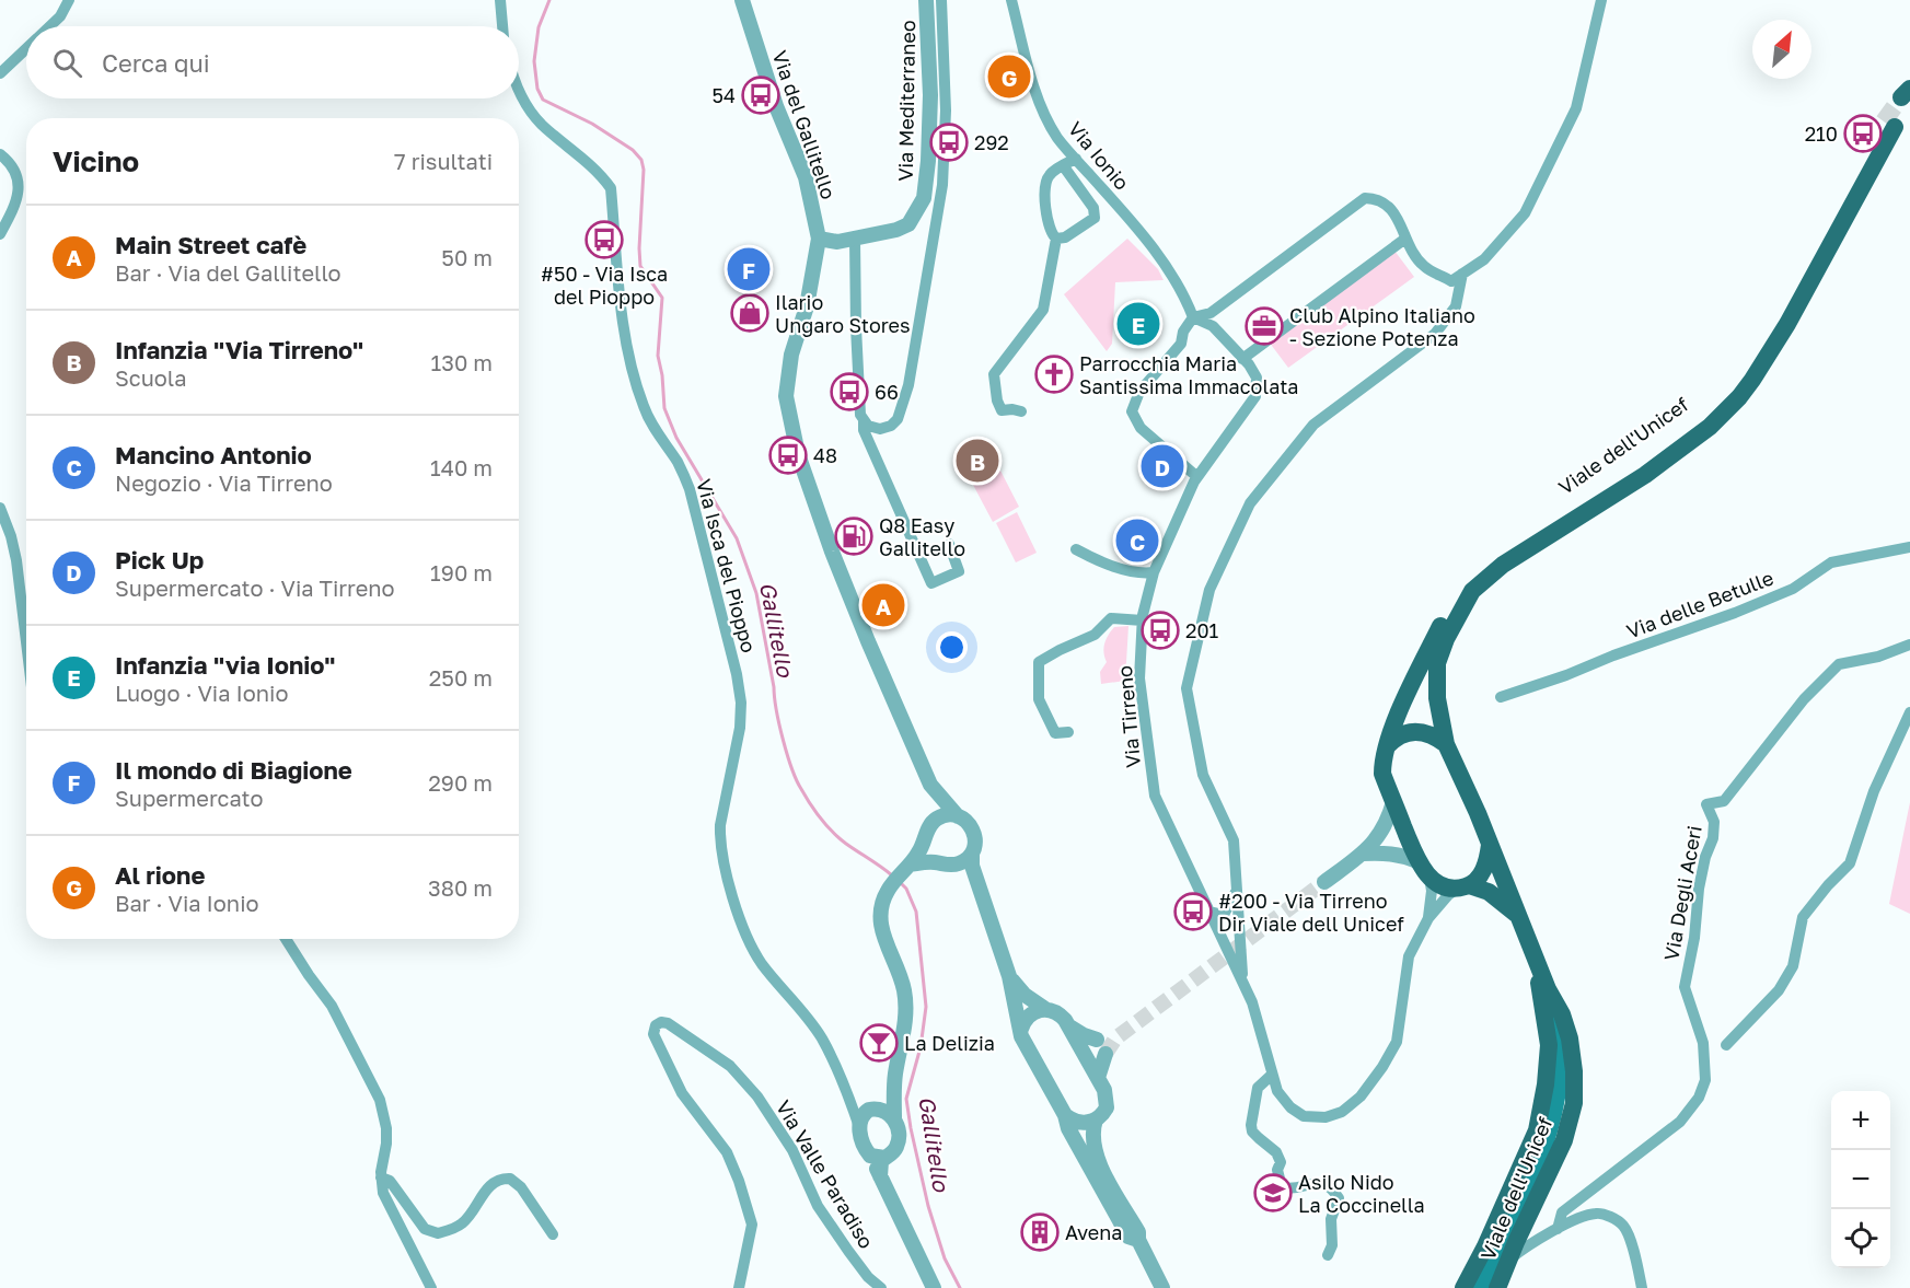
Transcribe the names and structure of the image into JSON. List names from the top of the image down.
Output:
{
  "streets": {
    "main road": ["Viale dell'Unicef"],
    "street": [
      "Via Mediterraneo",
      "Via del Gallitello",
      "Via Ionio",
      "Via Isca del Pioppo",
      "Via delle Betulle",
      "Via Tirreno",
      "Via Degli Aceri",
      "Via Valle Paradiso"
    ]
  },
  "crossings": [
    ["Via Mediterraneo", "Via del Gallitello"],
    ["Via Ionio", "Via Tirreno"]
  ],
  "water": ["Gallitello"],
  "places": {
    "bus stop": [
      "54",
      "210",
      "292",
      "#50 - Via Isca del Pioppo",
      "66",
      "48",
      "201",
      "#200 - Via Tirreno Dir Viale dell Unicef"
    ],
    "shop": ["Ilario Ungaro Stores"],
    "office": ["Club Alpino Italiano - Sezione Potenza"],
    "church": ["Parrocchia Maria Santissima Immacolata"],
    "fuel station": ["Q8 Easy Gallitello"],
    "bar": ["La Delizia"],
    "school or university": ["Asilo Nido La Coccinella"],
    "building": ["Avena"]
  },
  "north": "top right",
  "page": {
    "search": "Cerca qui",
    "pins": [
      "G",
      "F",
      "E",
      "B",
      "D",
      "C",
      "A"
    ],
    "heading": ["Vicino", "7 risultati"],
    "list": [
      {
        "mark": "A",
        "name": "Main Street cafè",
        "note": "Bar · Via del Gallitello",
        "value": "50 m"
      },
      {
        "mark": "B",
        "name": "Infanzia \"Via Tirreno\"",
        "note": "Scuola",
        "value": "130 m"
      },
      {
        "mark": "C",
        "name": "Mancino Antonio",
        "note": "Negozio · Via Tirreno",
        "value": "140 m"
      },
      {
        "mark": "D",
        "name": "Pick Up",
        "note": "Supermercato · Via Tirreno",
        "value": "190 m"
      },
      {
        "mark": "E",
        "name": "Infanzia \"via Ionio\"",
        "note": "Luogo · Via Ionio",
        "value": "250 m"
      },
      {
        "mark": "F",
        "name": "Il mondo di Biagione",
        "note": "Supermercato",
        "value": "290 m"
      },
      {
        "mark": "G",
        "name": "Al rione",
        "note": "Bar · Via Ionio",
        "value": "380 m"
      }
    ],
    "map_buttons": ["+", "−"]
  }
}
